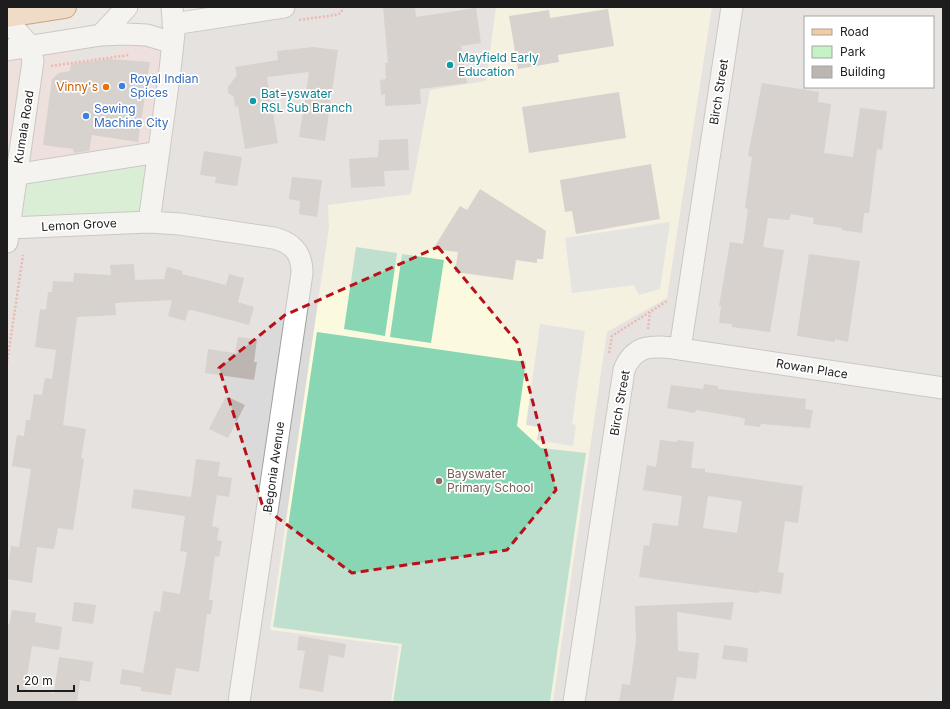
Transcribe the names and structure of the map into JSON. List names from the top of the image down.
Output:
{
  "streets": {
    "street": [
      "Birch Street",
      "Kumala Road",
      "Lemon Grove",
      "Rowan Place",
      "Begonia Avenue"
    ]
  },
  "crossings": [
    ["Birch Street", "Rowan Place"],
    ["Kumala Road", "Lemon Grove"],
    ["Lemon Grove", "Begonia Avenue"]
  ],
  "places": [
    "Mayfield Early Education",
    "Royal Indian Spices",
    "Vinny's",
    "Bat=yswater RSL Sub Branch",
    "Sewing Machine City",
    "Bayswater Primary School"
  ],
  "legend": ["Road", "Park", "Building"],
  "scale_bar": "20 m"
}
